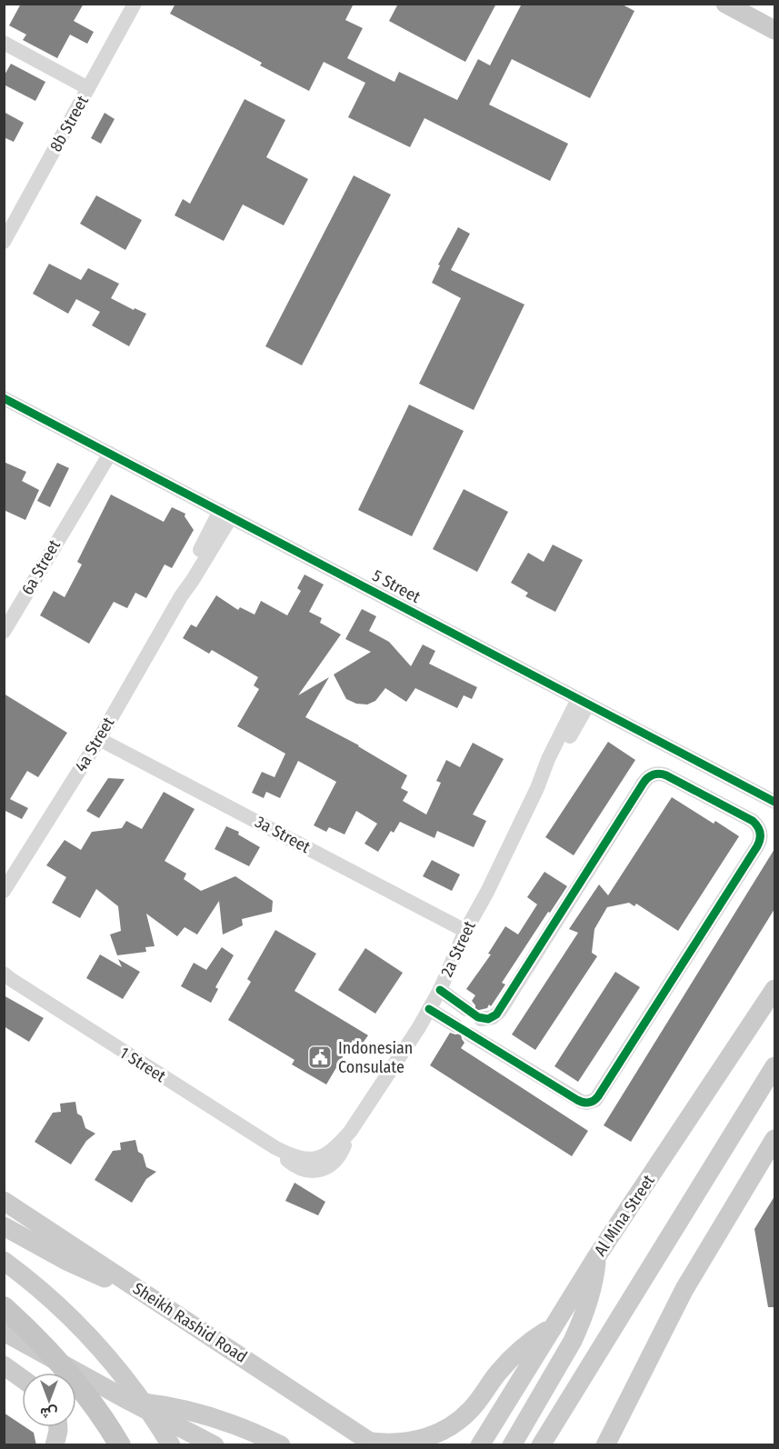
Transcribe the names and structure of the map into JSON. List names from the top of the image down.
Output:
{
  "streets": {
    "main road": ["Al Mina Street", "Sheikh Rashid Road"],
    "street": [
      "8b Street",
      "6a Street",
      "5 Street",
      "4a Street",
      "3a Street",
      "2a Street",
      "1 Street"
    ]
  },
  "crossings": [
    ["6a Street", "5 Street"],
    ["5 Street", "4a Street"],
    ["5 Street", "2a Street"],
    ["4a Street", "3a Street"],
    ["3a Street", "2a Street"],
    ["2a Street", "1 Street"]
  ],
  "places": {
    "public building": ["Indonesian Consulate"]
  },
  "north": "bottom"
}
